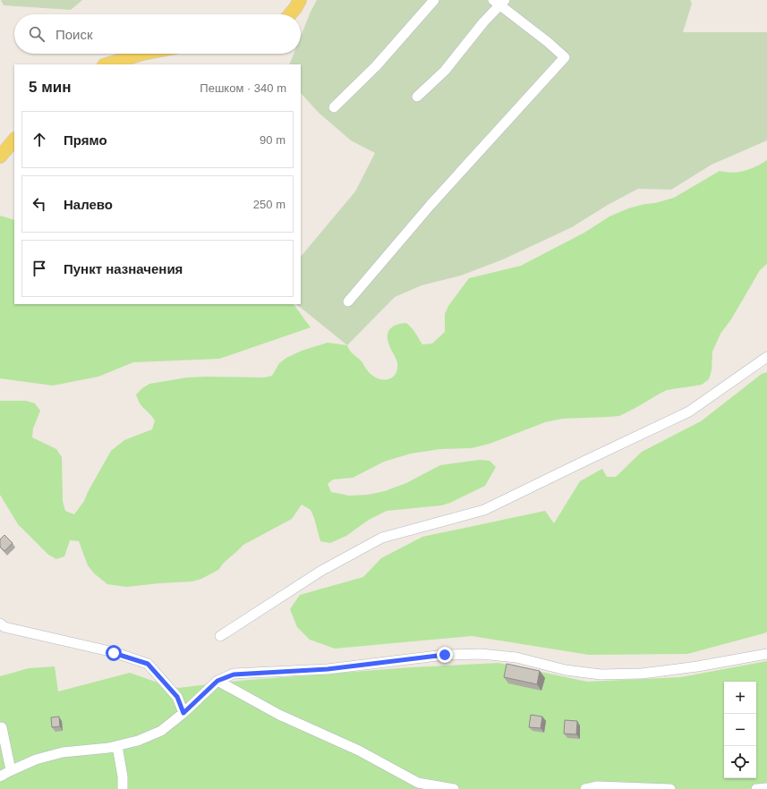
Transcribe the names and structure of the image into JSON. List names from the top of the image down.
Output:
{
  "page": {
    "search": "Поиск",
    "heading": ["5 мин", "Пешком · 340 m"],
    "list": [
      ["Прямо", "90 m"],
      ["Налево", "250 m"],
      "Пункт назначения"
    ],
    "map_buttons": ["+", "−"]
  }
}
